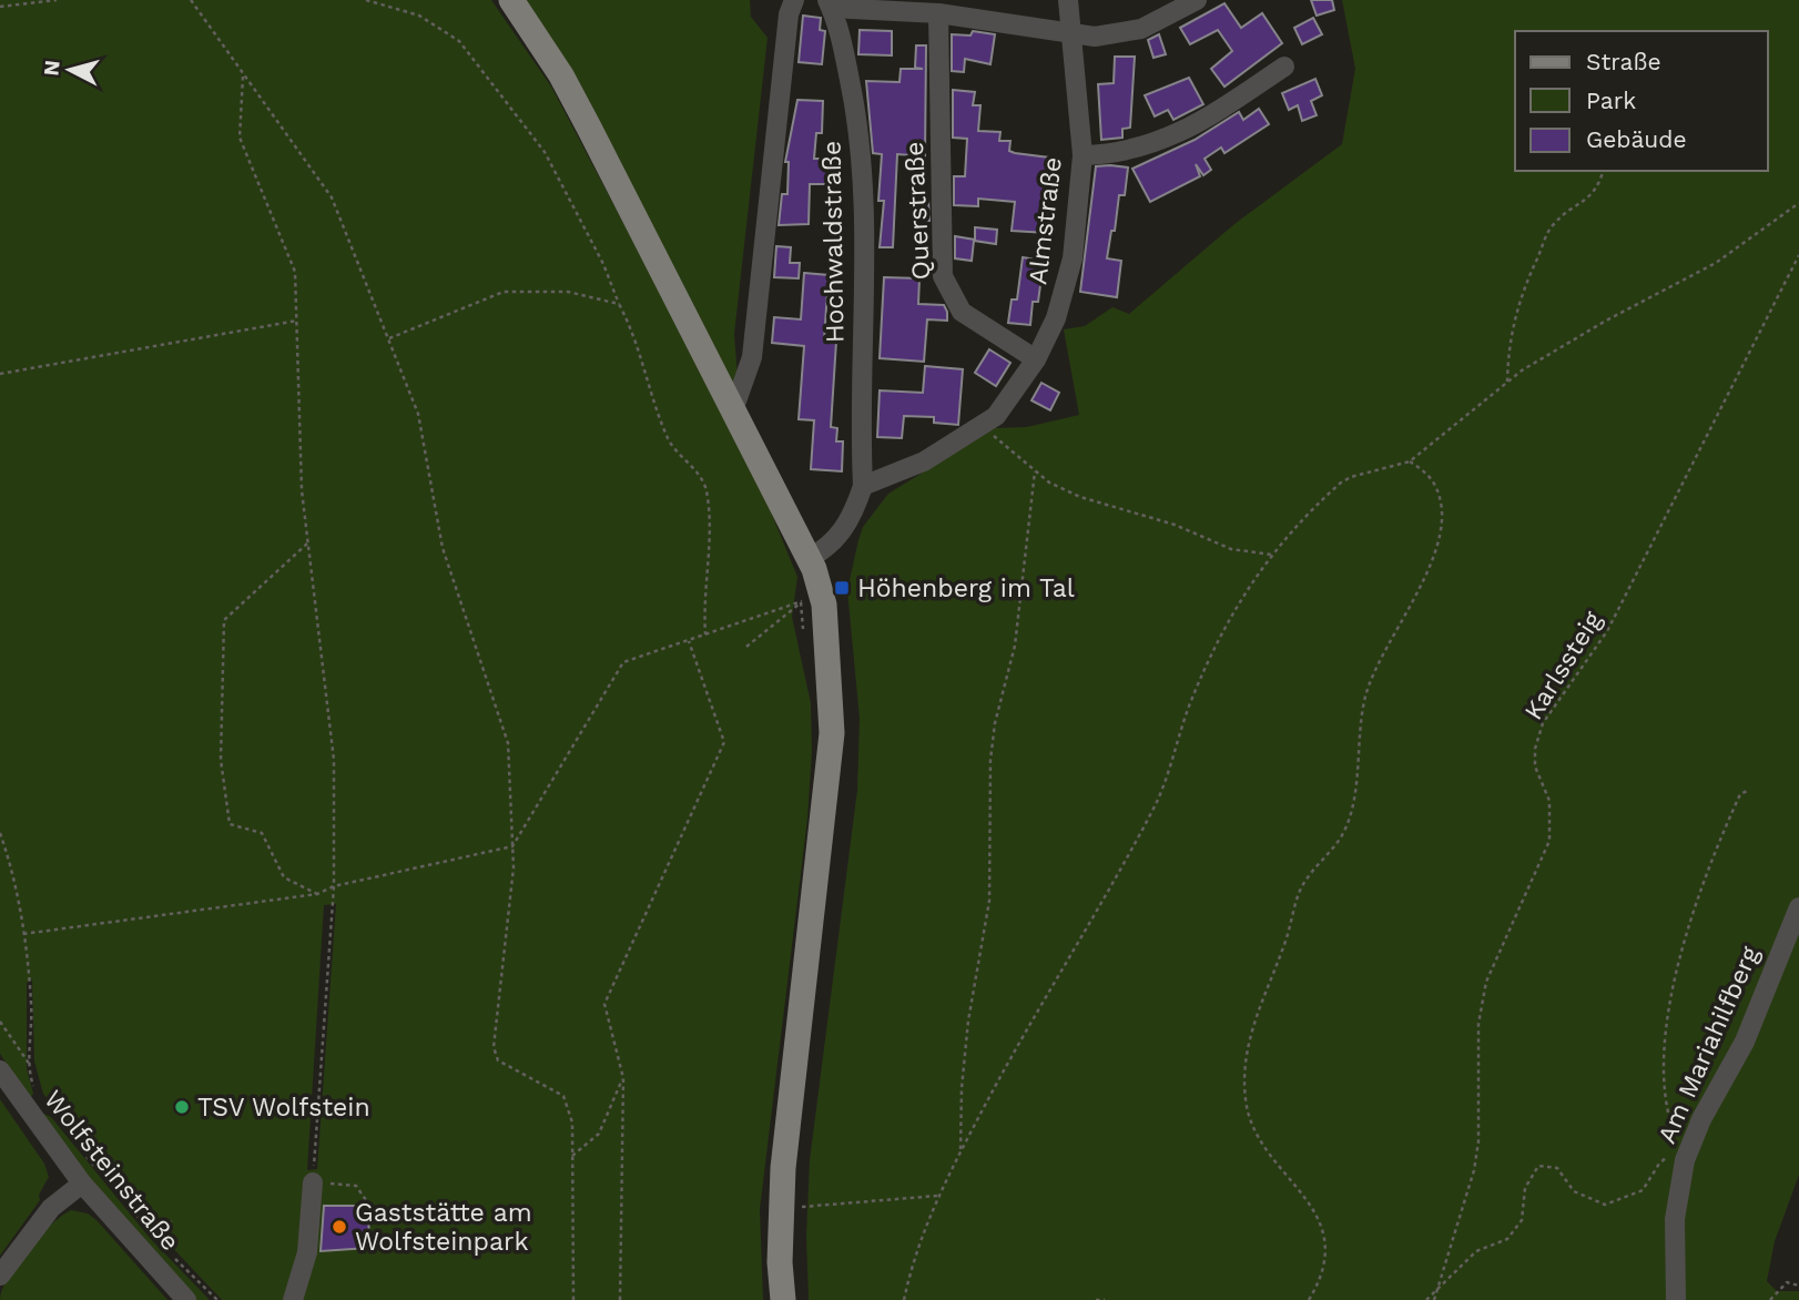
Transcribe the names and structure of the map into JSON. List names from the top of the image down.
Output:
{
  "streets": {
    "street": [
      "Querstraße",
      "Almstraße",
      "Hochwaldstraße",
      "Am Mariahilfberg",
      "Wolfsteinstraße"
    ],
    "path": ["Karlssteig"]
  },
  "crossings": [
    ["Querstraße", "Almstraße"],
    ["Almstraße", "Hochwaldstraße"]
  ],
  "places": {
    "transit": ["Höhenberg im Tal"],
    "other": ["TSV Wolfstein", "Gaststätte am Wolfsteinpark"]
  },
  "legend": ["Straße", "Park", "Gebäude"],
  "north": "left"
}
